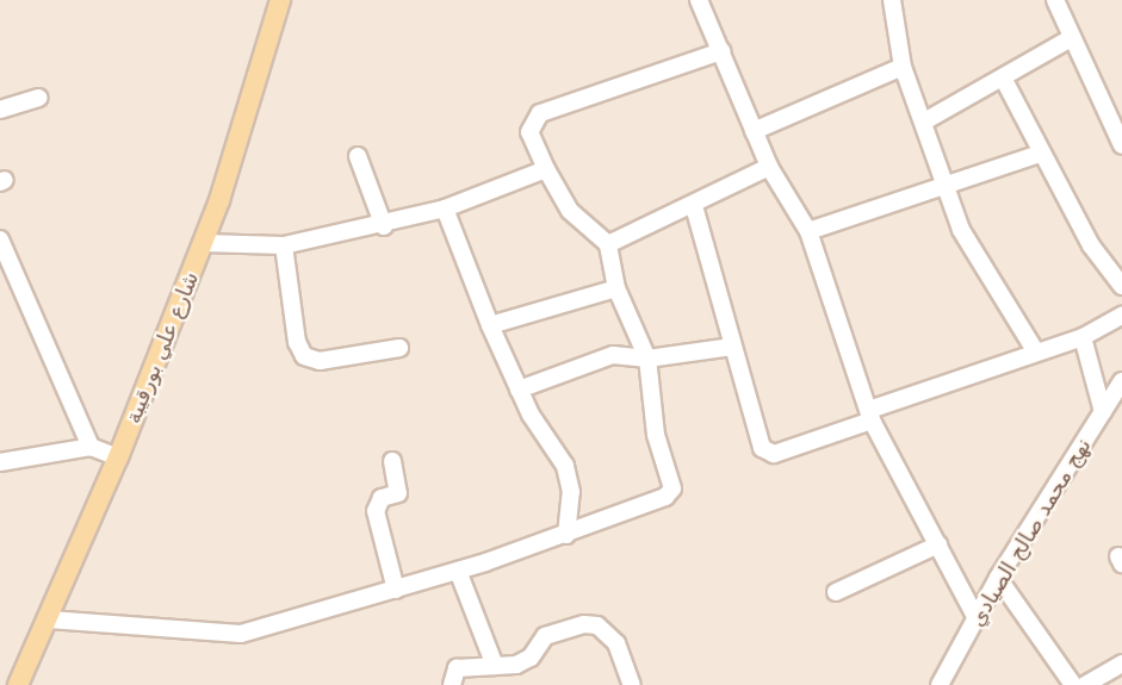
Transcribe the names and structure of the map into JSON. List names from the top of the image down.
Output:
{
  "streets": {
    "main road": ["شارع علي بورقيبة"],
    "street": ["نهج محمد صالح الصيادي"]
  }
}
